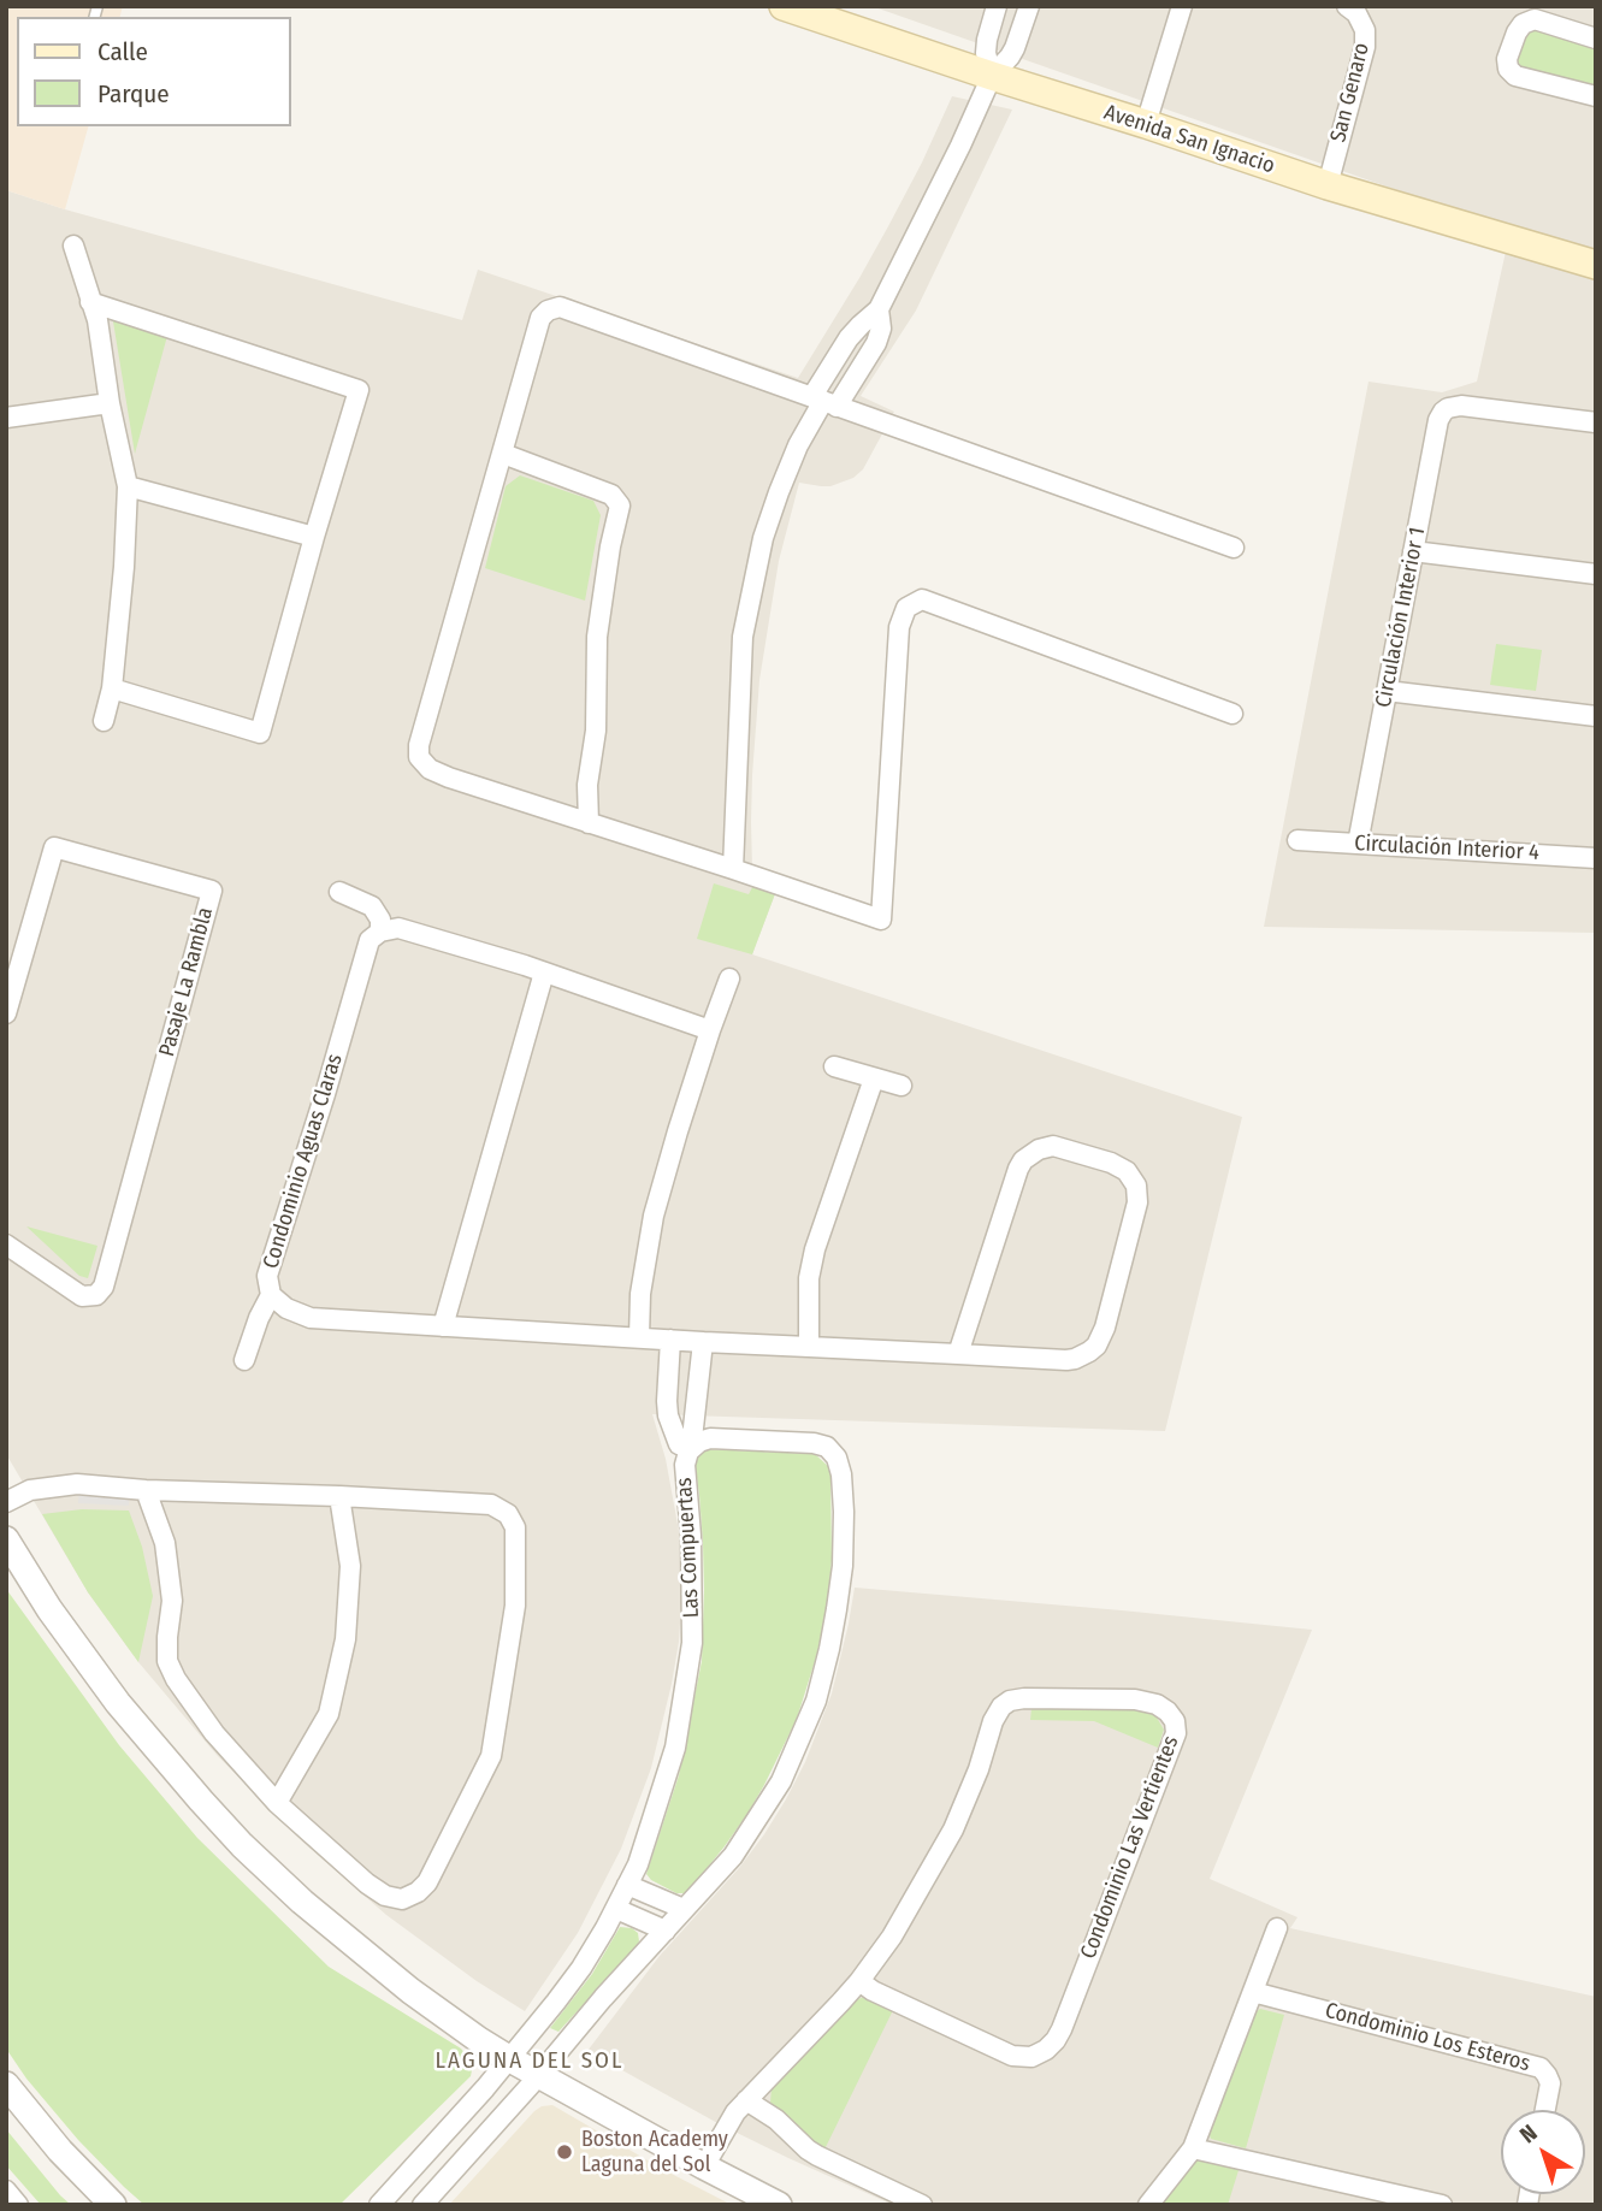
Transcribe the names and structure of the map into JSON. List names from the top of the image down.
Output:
{
  "streets": {
    "main road": ["Avenida San Ignacio"],
    "street": [
      "San Genaro",
      "Circulación Interior 1",
      "Circulación Interior 4",
      "Pasaje La Rambla",
      "Condominio Aguas Claras",
      "Las Compuertas",
      "Condominio Las Vertientes",
      "Condominio Los Esteros"
    ]
  },
  "crossings": [
    ["San Genaro", "Avenida San Ignacio"],
    ["Circulación Interior 1", "Circulación Interior 4"]
  ],
  "districts": ["LAGUNA DEL SOL"],
  "places": ["Boston Academy Laguna del Sol"],
  "legend": ["Calle", "Parque"],
  "north": "top left"
}
